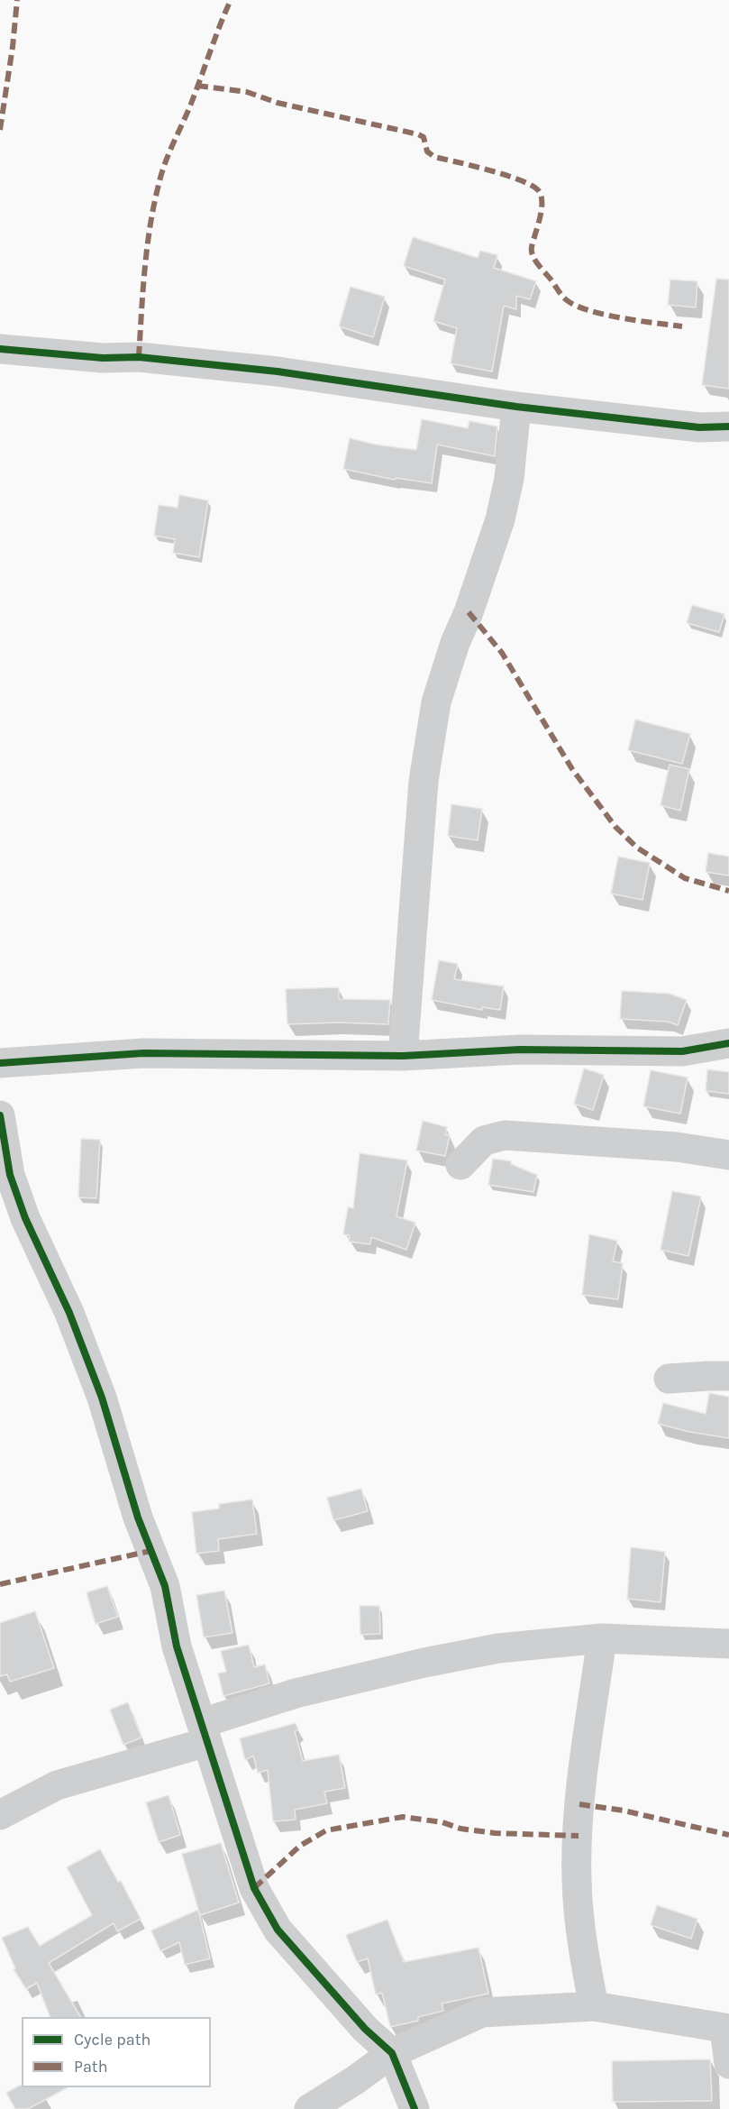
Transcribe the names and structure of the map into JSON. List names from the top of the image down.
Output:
{
  "legend": ["Cycle path", "Path"]
}
